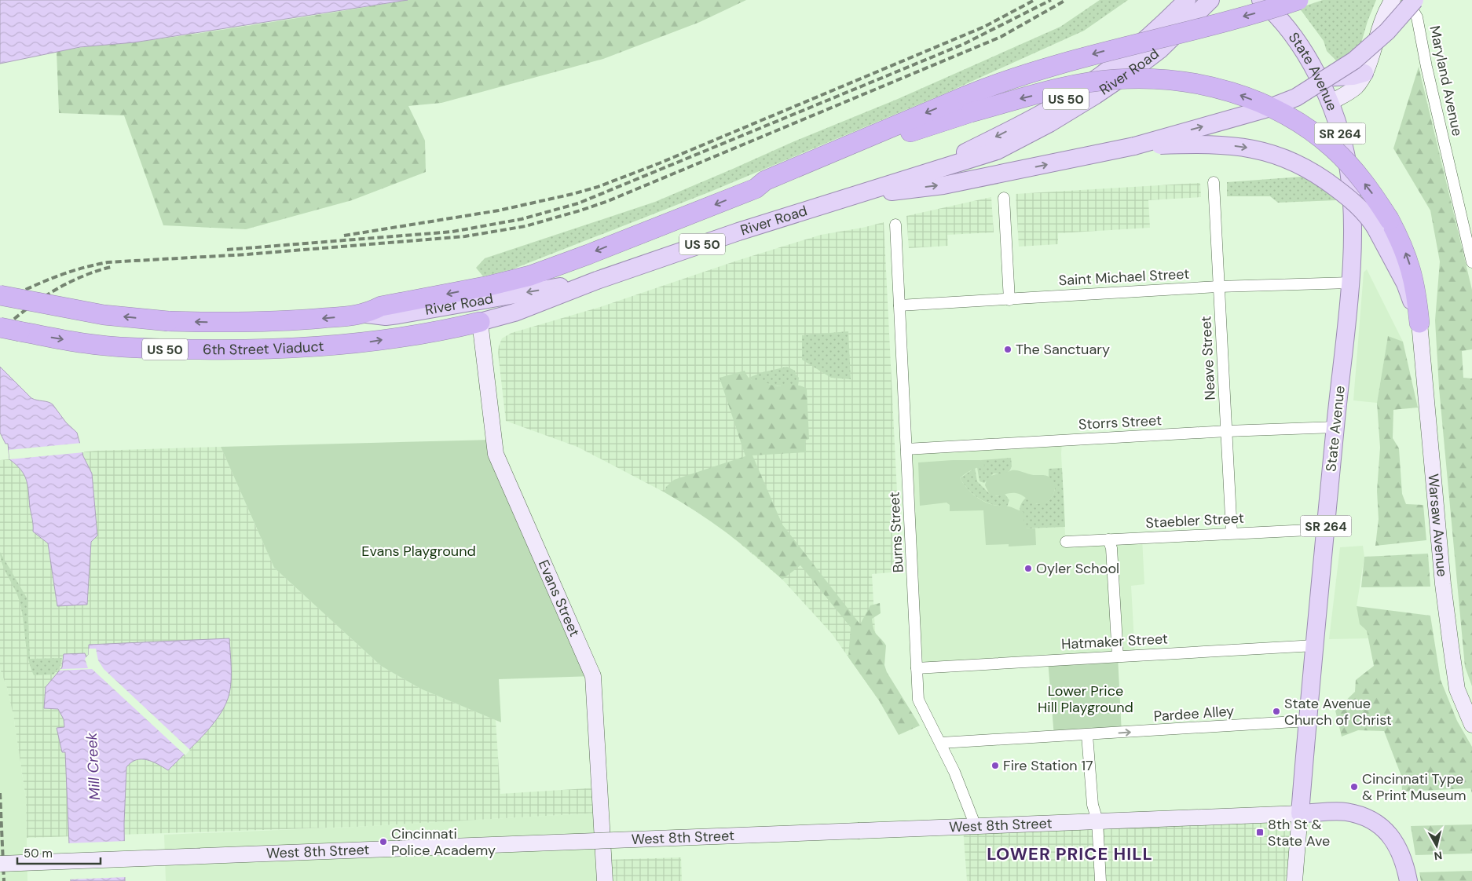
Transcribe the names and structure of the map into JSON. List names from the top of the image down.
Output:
{
  "streets": {
    "highway": ["US 50", "6th Street Viaduct"],
    "main road": [
      "River Road",
      "State Avenue",
      "SR 264",
      "Warsaw Avenue",
      "Evans Street",
      "West 8th Street"
    ],
    "street": [
      "Maryland Avenue",
      "Saint Michael Street",
      "Neave Street",
      "Storrs Street",
      "Staebler Street",
      "Burns Street",
      "Hatmaker Street",
      "Pardee Alley"
    ]
  },
  "crossings": [
    ["River Road", "6th Street Viaduct"],
    ["River Road", "Evans Street"],
    ["State Avenue", "Saint Michael Street"],
    ["State Avenue", "Storrs Street"],
    ["State Avenue", "Staebler Street"],
    ["State Avenue", "Hatmaker Street"],
    ["State Avenue", "Pardee Alley"],
    ["State Avenue", "West 8th Street"],
    ["Saint Michael Street", "Neave Street"],
    ["Saint Michael Street", "Burns Street"],
    ["6th Street Viaduct", "Evans Street"],
    ["Neave Street", "Storrs Street"],
    ["Neave Street", "Staebler Street"],
    ["Storrs Street", "Burns Street"],
    ["Burns Street", "Hatmaker Street"],
    ["Burns Street", "Pardee Alley"],
    ["Burns Street", "West 8th Street"]
  ],
  "one_way": ["Pardee Alley"],
  "districts": ["LOWER PRICE HILL"],
  "water": ["Mill Creek"],
  "parks": ["Evans Playground", "Lower Price Hill Playground"],
  "places": {
    "other": [
      "The Sanctuary",
      "Oyler School",
      "State Avenue Church of Christ",
      "Fire Station 17",
      "Cincinnati Type & Print Museum",
      "Cincinnati Police Academy"
    ],
    "transit": ["8th St & State Ave"]
  },
  "scale_bar": "50 m",
  "north": "bottom"
}
